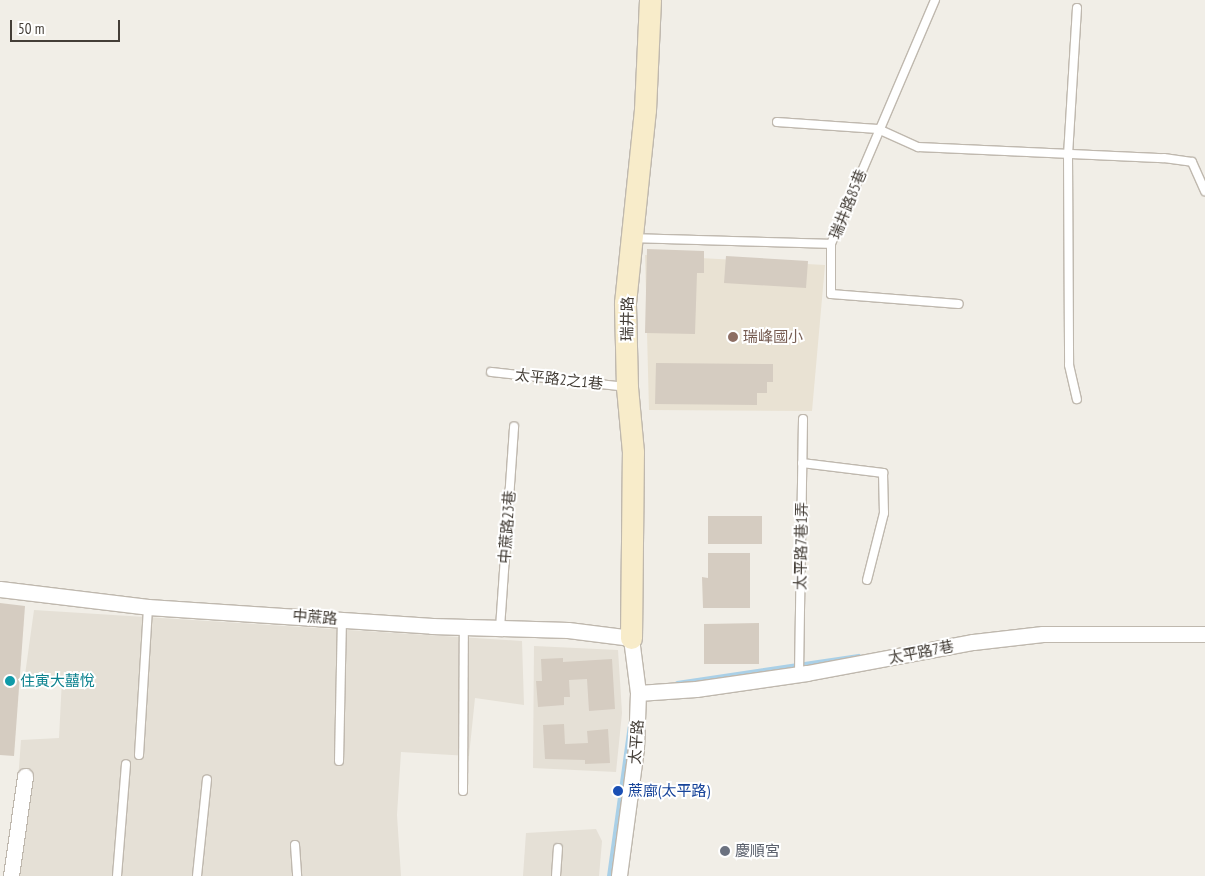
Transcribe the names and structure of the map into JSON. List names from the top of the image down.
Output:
{
  "streets": {
    "street": [
      "瑞井路",
      "中蔗路",
      "太平路7巷",
      "太平路"
    ],
    "lane": [
      "瑞井路85巷",
      "太平路2之1巷",
      "中蔗路23巷",
      "太平路7巷1弄"
    ]
  },
  "crossings": [
    ["瑞井路", "太平路2之1巷"],
    ["瑞井路", "中蔗路"],
    ["瑞井路", "太平路"],
    ["中蔗路23巷", "中蔗路"],
    ["太平路7巷1弄", "太平路7巷"],
    ["中蔗路", "太平路"],
    ["太平路7巷", "太平路"]
  ],
  "places": [
    "瑞峰國小",
    "住寅大囍悅",
    "蔗廍(太平路)",
    "慶順宮"
  ],
  "scale_bar": "50 m"
}
